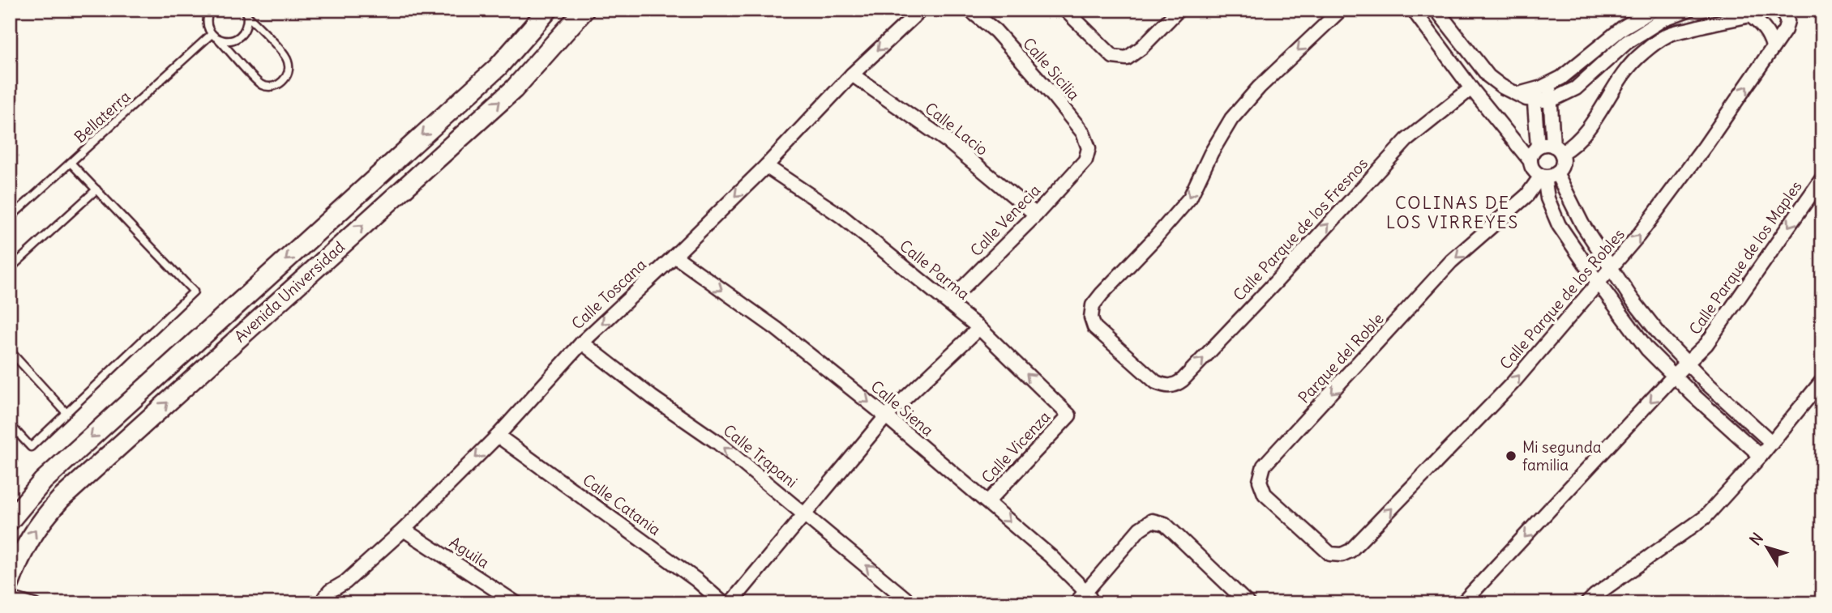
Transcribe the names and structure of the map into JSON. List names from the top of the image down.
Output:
{
  "streets": {
    "main road": ["Avenida Universidad"],
    "street": [
      "Calle Sicilia",
      "Calle Lacio",
      "Calle Venecia",
      "Calle Parque de los Fresnos",
      "Calle Parque de los Maples",
      "Calle Parma",
      "Calle Toscana",
      "Calle Parque de los Robles",
      "Parque del Roble",
      "Calle Siena",
      "Calle Vicenza",
      "Calle Trapani",
      "Calle Catania",
      "Aguila"
    ],
    "lane": ["Bellaterra"]
  },
  "crossings": [
    ["Calle Sicilia", "Calle Venecia"],
    ["Calle Lacio", "Calle Venecia"],
    ["Calle Lacio", "Calle Toscana"],
    ["Calle Venecia", "Calle Parma"],
    ["Calle Parma", "Calle Toscana"],
    ["Calle Parma", "Calle Vicenza"],
    ["Calle Toscana", "Calle Siena"],
    ["Calle Toscana", "Calle Trapani"],
    ["Calle Toscana", "Calle Catania"],
    ["Calle Toscana", "Aguila"],
    ["Calle Parque de los Robles", "Parque del Roble"],
    ["Calle Siena", "Calle Vicenza"]
  ],
  "one_way": ["Calle Toscana", "Calle Siena", "Calle Trapani"],
  "districts": ["COLINAS DE LOS VIRREYES"],
  "places": ["Mi segunda familia"],
  "north": "top left"
}
